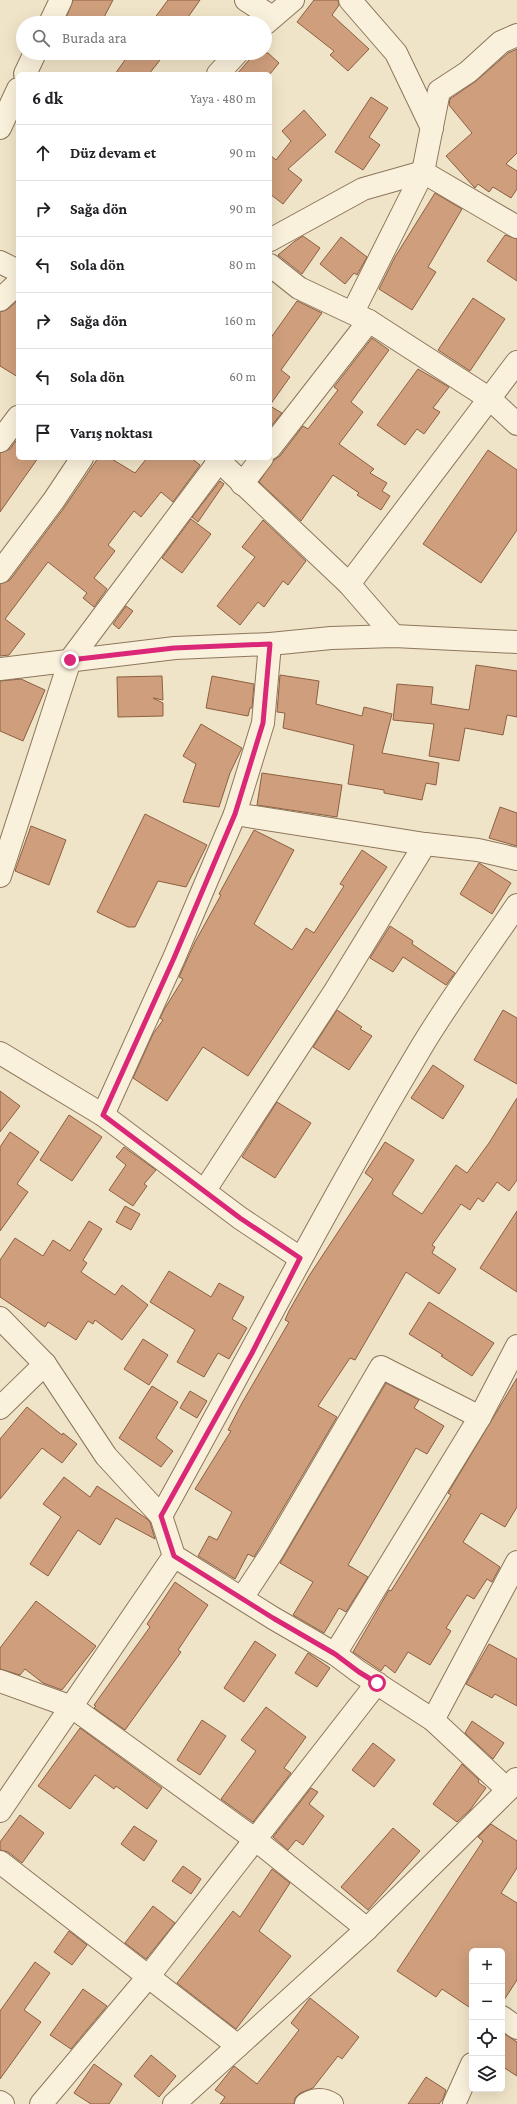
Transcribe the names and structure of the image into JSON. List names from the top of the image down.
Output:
{
  "page": {
    "search": "Burada ara",
    "heading": ["6 dk", "Yaya · 480 m"],
    "list": [
      ["Düz devam et", "90 m"],
      ["Sağa dön", "90 m"],
      ["Sola dön", "80 m"],
      ["Sağa dön", "160 m"],
      ["Sola dön", "60 m"],
      "Varış noktası"
    ],
    "map_buttons": ["+", "−"]
  }
}
